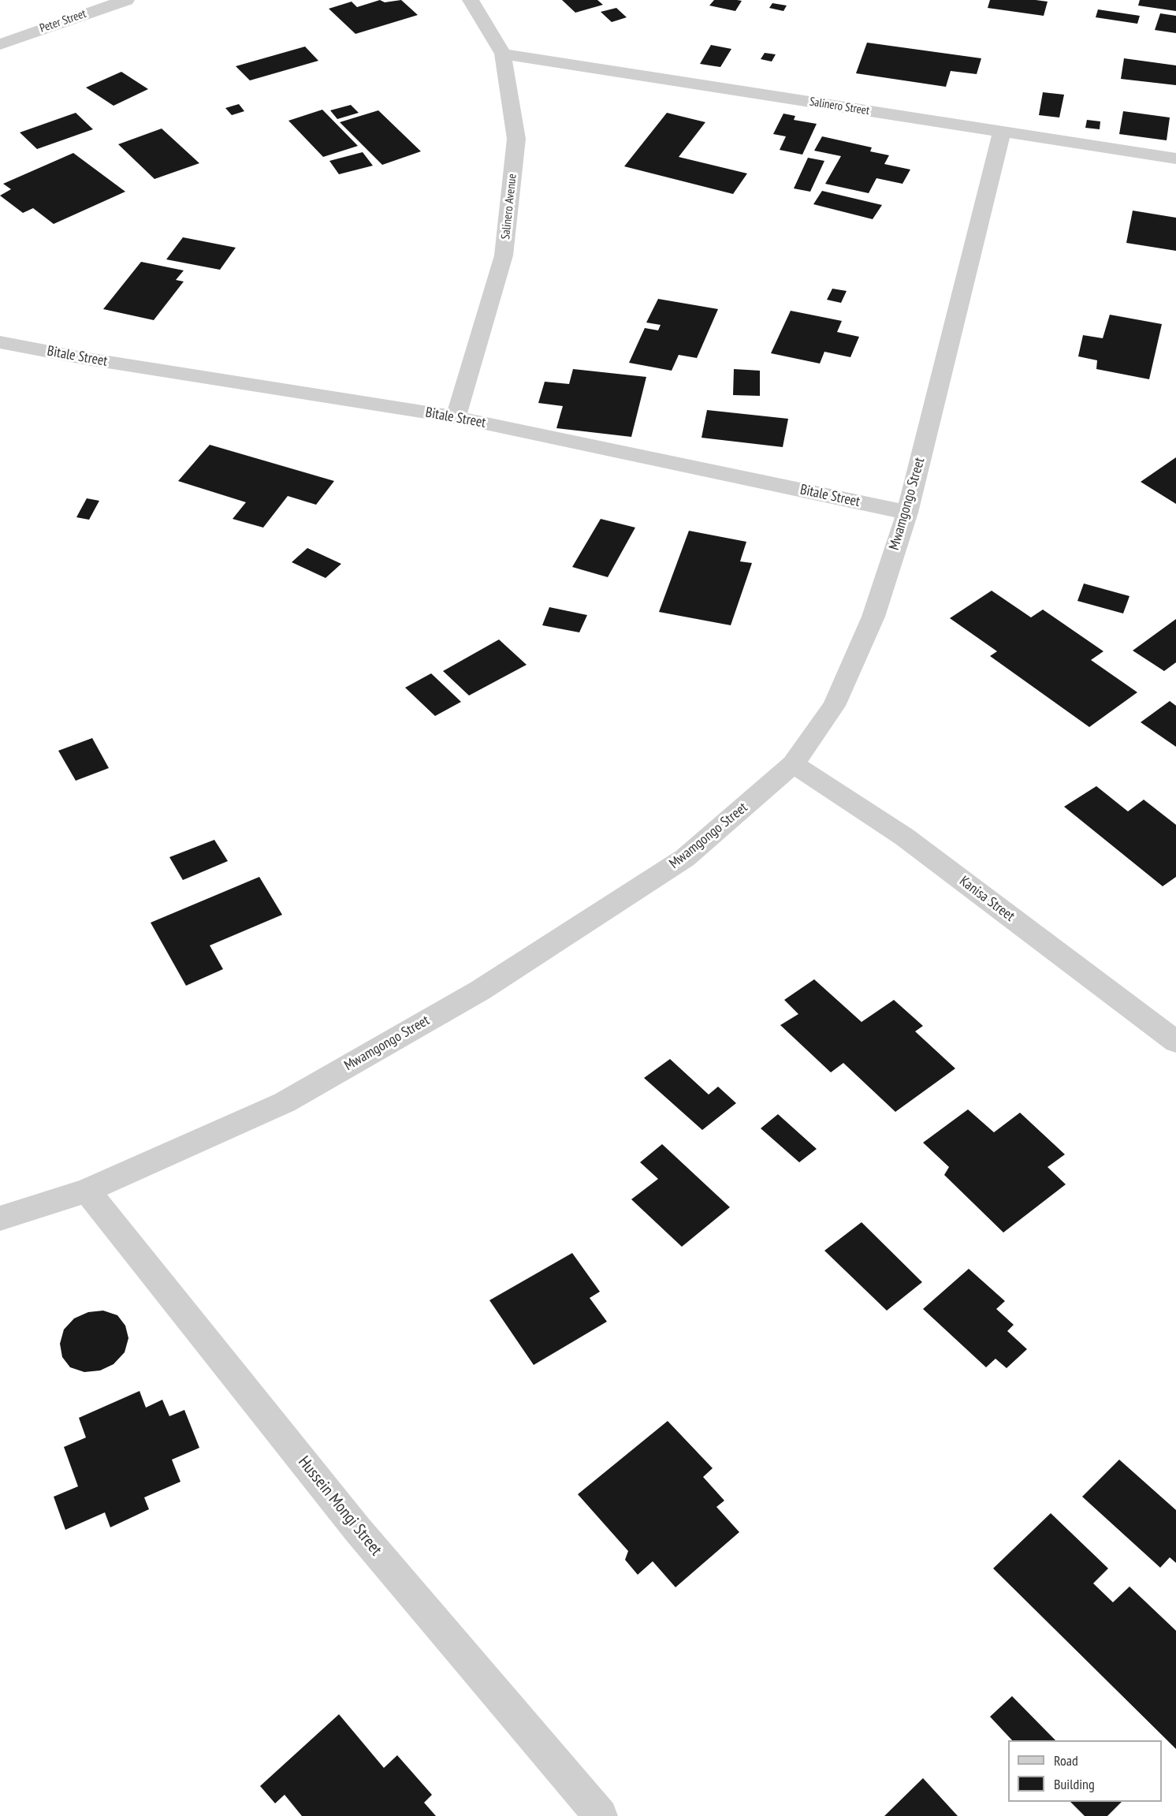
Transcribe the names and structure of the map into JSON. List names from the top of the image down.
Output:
{
  "streets": {
    "street": [
      "Peter Street",
      "Salinero Street",
      "Salinero Avenue",
      "Bitale Street",
      "Mwamgongo Street",
      "Kanisa Street",
      "Hussein Mongi Street"
    ]
  },
  "crossings": [
    ["Salinero Street", "Salinero Avenue"],
    ["Salinero Street", "Mwamgongo Street"],
    ["Salinero Avenue", "Bitale Street"],
    ["Bitale Street", "Mwamgongo Street"],
    ["Mwamgongo Street", "Kanisa Street"],
    ["Mwamgongo Street", "Hussein Mongi Street"]
  ],
  "legend": ["Road", "Building"]
}
